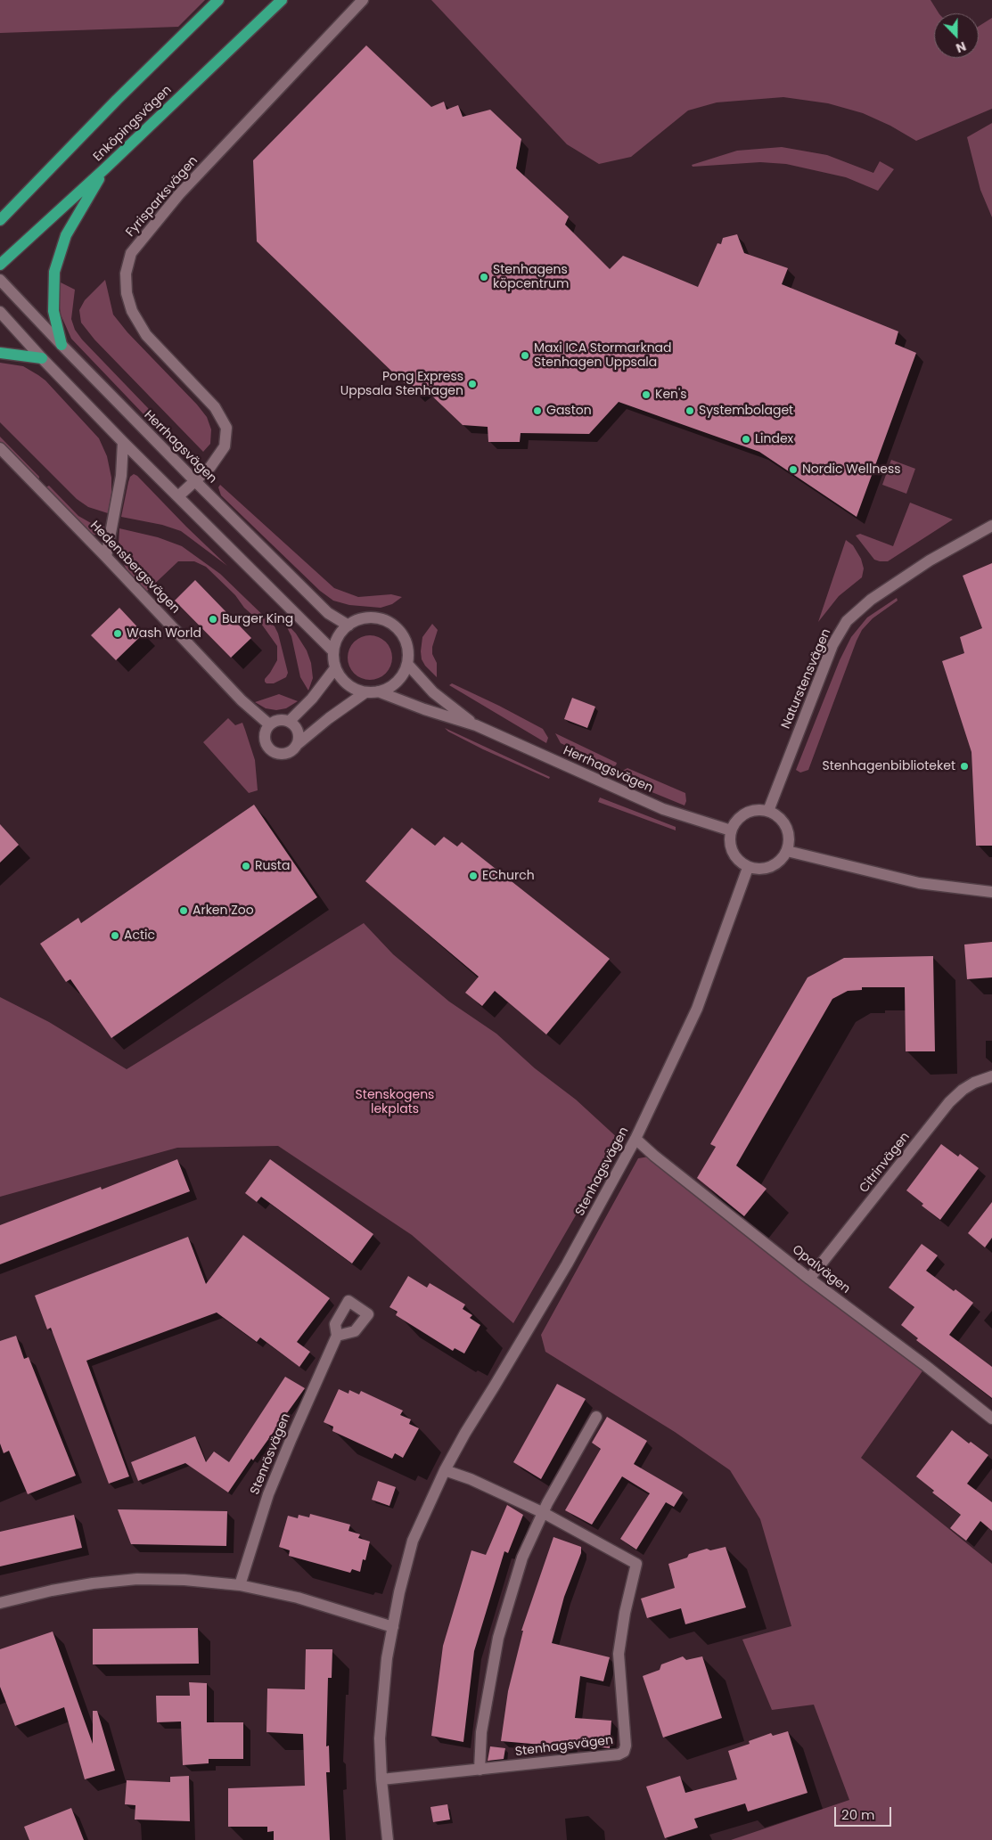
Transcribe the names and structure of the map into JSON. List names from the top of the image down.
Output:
{
  "streets": {
    "main road": ["Enköpingsvägen"],
    "street": [
      "Fyrisparksvägen",
      "Herrhagsvägen",
      "Hedensbergsvägen",
      "Naturstensvägen",
      "Citrinvägen",
      "Stenhagsvägen",
      "Opalvägen",
      "Stenrösvägen"
    ]
  },
  "crossings": [
    ["Fyrisparksvägen", "Herrhagsvägen"],
    ["Herrhagsvägen", "Naturstensvägen"],
    ["Herrhagsvägen", "Stenhagsvägen"],
    ["Naturstensvägen", "Stenhagsvägen"],
    ["Citrinvägen", "Opalvägen"],
    ["Stenhagsvägen", "Opalvägen"]
  ],
  "parks": ["Stenskogens lekplats"],
  "places": [
    "Stenhagens köpcentrum",
    "Maxi ICA Stormarknad Stenhagen Uppsala",
    "Pong Express Uppsala Stenhagen",
    "Ken's",
    "Gaston",
    "Systembolaget",
    "Lindex",
    "Nordic Wellness",
    "Burger King",
    "Wash World",
    "Stenhagenbiblioteket",
    "Rusta",
    "EChurch",
    "Arken Zoo",
    "Actic"
  ],
  "scale_bar": "20 m",
  "north": "bottom"
}
